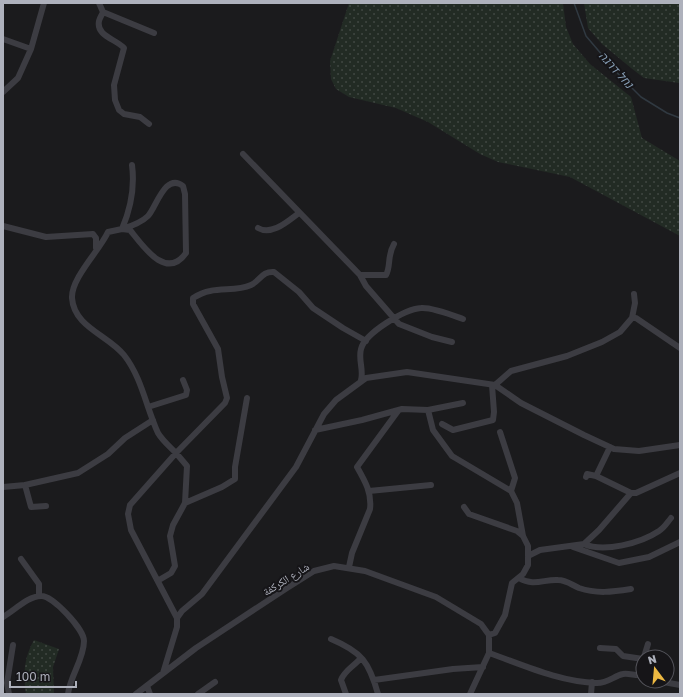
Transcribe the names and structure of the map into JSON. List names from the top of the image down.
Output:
{
  "streets": {
    "street": ["شارع الكركفة"]
  },
  "water": ["נחל דרגה"],
  "scale_bar": "100 m",
  "north": "top"
}
